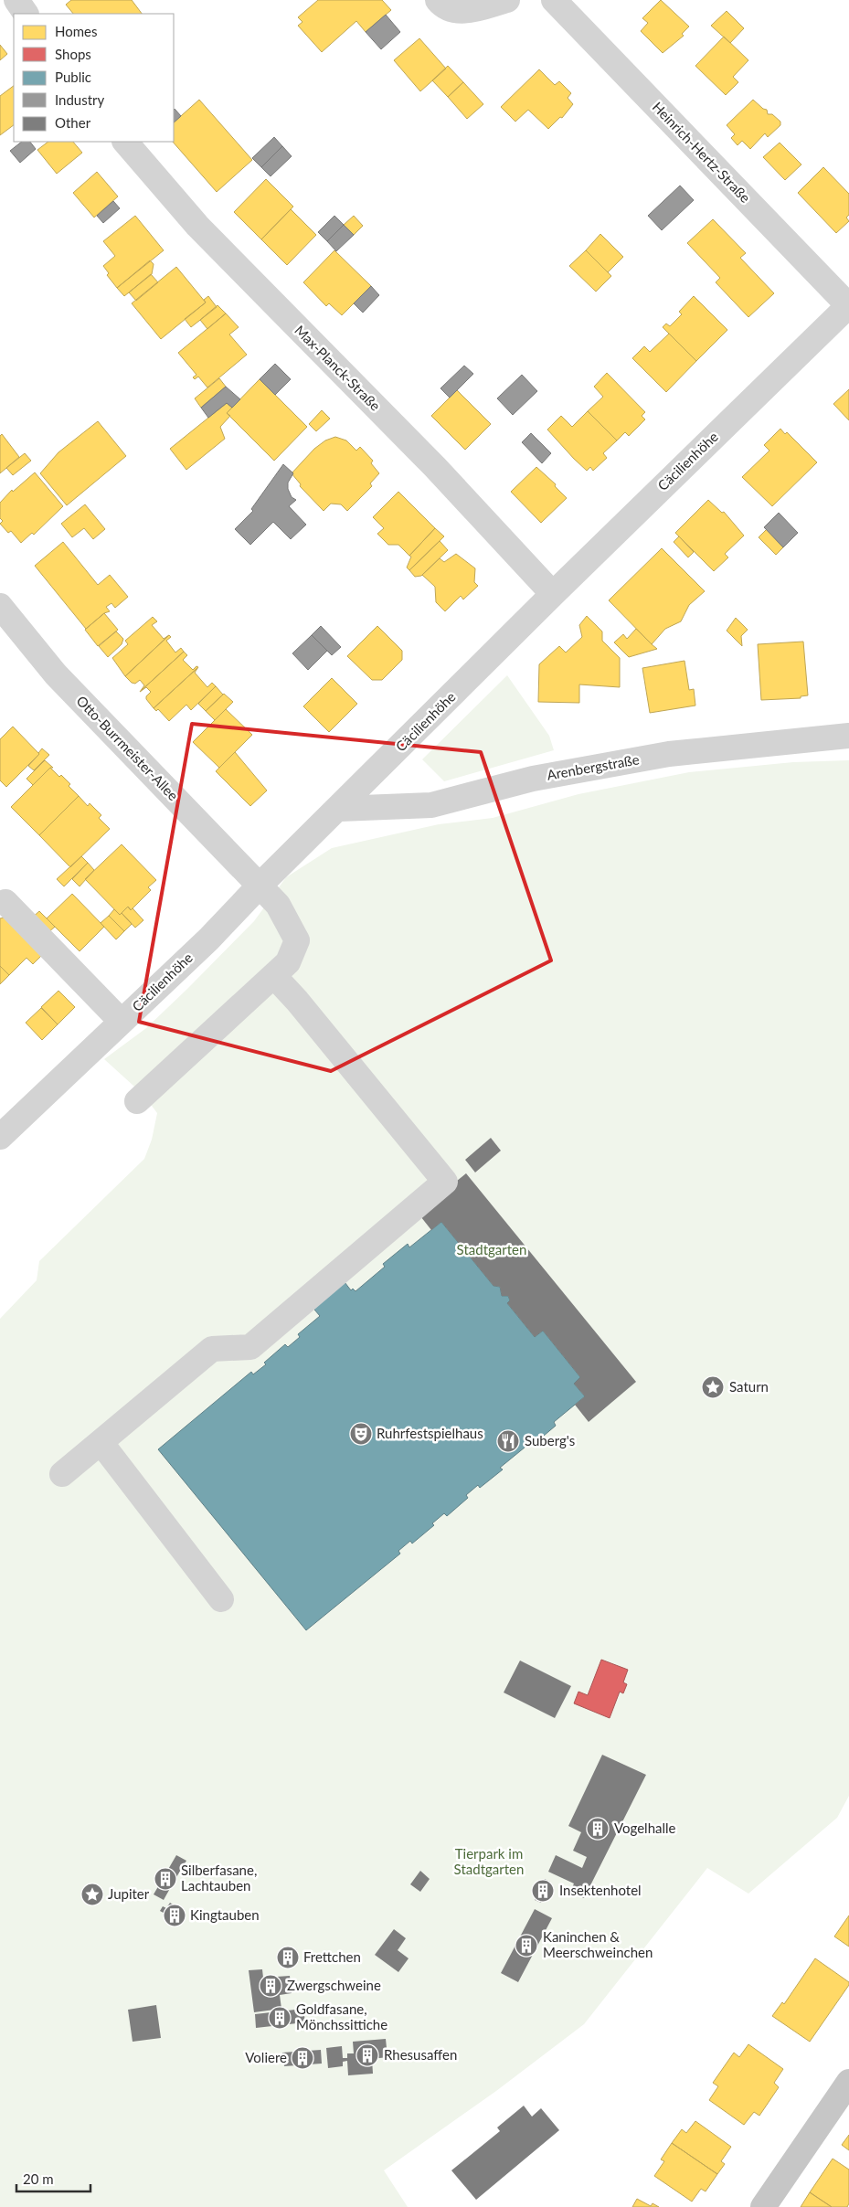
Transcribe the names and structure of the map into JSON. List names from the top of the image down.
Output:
{
  "streets": {
    "street": [
      "Heinrich-Hertz-Straße",
      "Max-Planck-Straße",
      "Cäcilienhöhe",
      "Otto-Burrmeister-Allee",
      "Arenbergstraße"
    ]
  },
  "crossings": [
    ["Heinrich-Hertz-Straße", "Cäcilienhöhe"],
    ["Max-Planck-Straße", "Cäcilienhöhe"],
    ["Cäcilienhöhe", "Otto-Burrmeister-Allee"],
    ["Cäcilienhöhe", "Arenbergstraße"]
  ],
  "parks": ["Stadtgarten", "Tierpark im Stadtgarten"],
  "places": {
    "place": ["Saturn", "Jupiter"],
    "theatre": ["Ruhrfestspielhaus"],
    "restaurant": ["Suberg's"],
    "building": [
      "Vogelhalle",
      "Silberfasane, Lachtauben",
      "Insektenhotel",
      "Kingtauben",
      "Kaninchen & Meerschweinchen",
      "Frettchen",
      "Zwergschweine",
      "Goldfasane, Mönchssittiche",
      "Rhesusaffen",
      "Voliere"
    ]
  },
  "legend": [
    "Homes",
    "Shops",
    "Public",
    "Industry",
    "Other"
  ],
  "scale_bar": "20 m"
}
